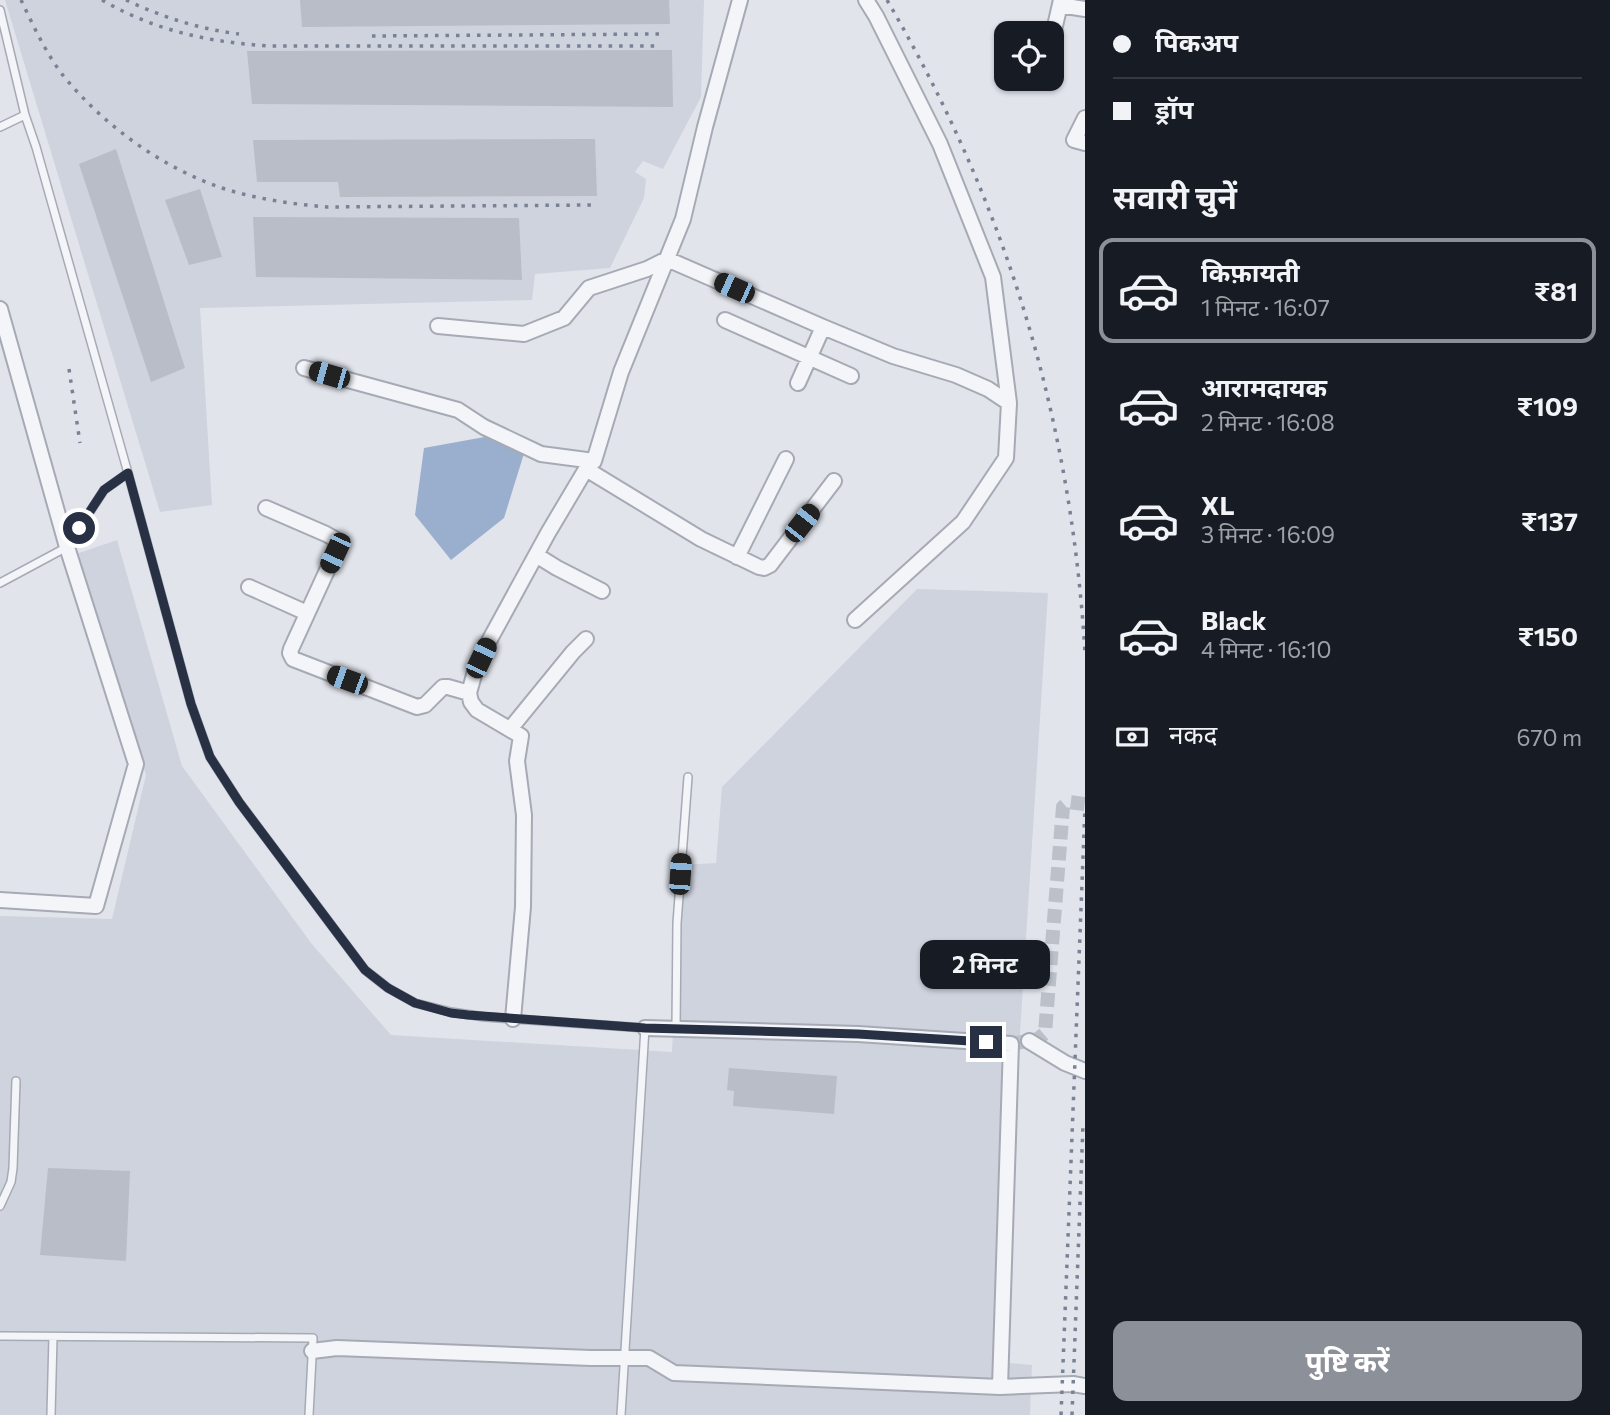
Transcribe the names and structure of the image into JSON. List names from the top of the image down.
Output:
{
  "page": {
    "banner": ["पिकअप", "ड्रॉप"],
    "heading": "सवारी चुनें",
    "list": [
      {
        "name": "किफ़ायती",
        "note": "1 मिनट · 16:07",
        "value": "₹81"
      },
      {
        "name": "आरामदायक",
        "note": "2 मिनट · 16:08",
        "value": "₹109"
      },
      {
        "name": "XL",
        "note": "3 मिनट · 16:09",
        "value": "₹137"
      },
      {
        "name": "Black",
        "note": "4 मिनट · 16:10",
        "value": "₹150"
      }
    ],
    "pay": ["नकद", "670 m"],
    "bubble": "2 मिनट",
    "buttons": "पुष्टि करें"
  }
}
